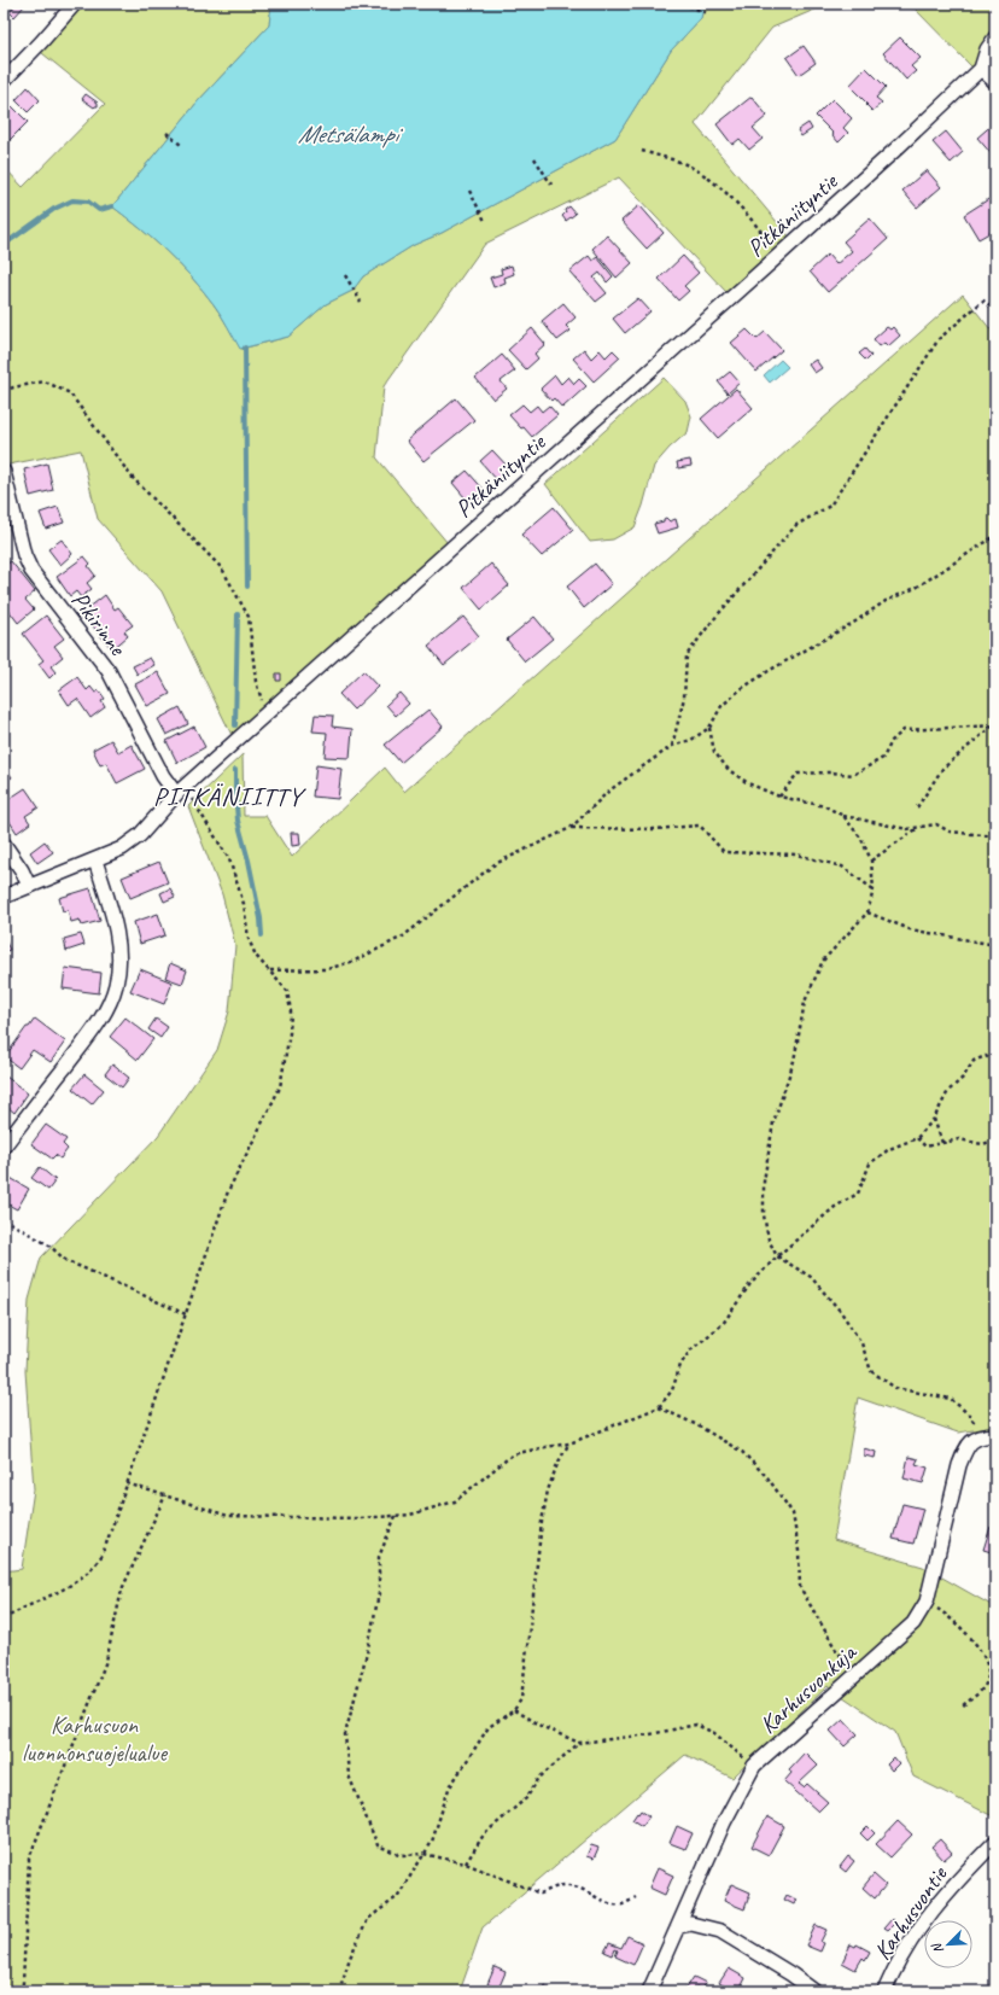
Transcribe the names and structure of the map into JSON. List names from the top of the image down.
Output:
{
  "streets": {
    "street": [
      "Pitkäniityntie",
      "Pikirinne",
      "Karhusuonkuja",
      "Karhusuontie"
    ]
  },
  "crossings": [
    ["Pitkäniityntie", "Pikirinne"]
  ],
  "districts": ["PITKÄNIITTY"],
  "water": ["Metsälampi"],
  "parks": ["Karhusuon luonnonsuojelualue"],
  "north": "bottom left"
}
